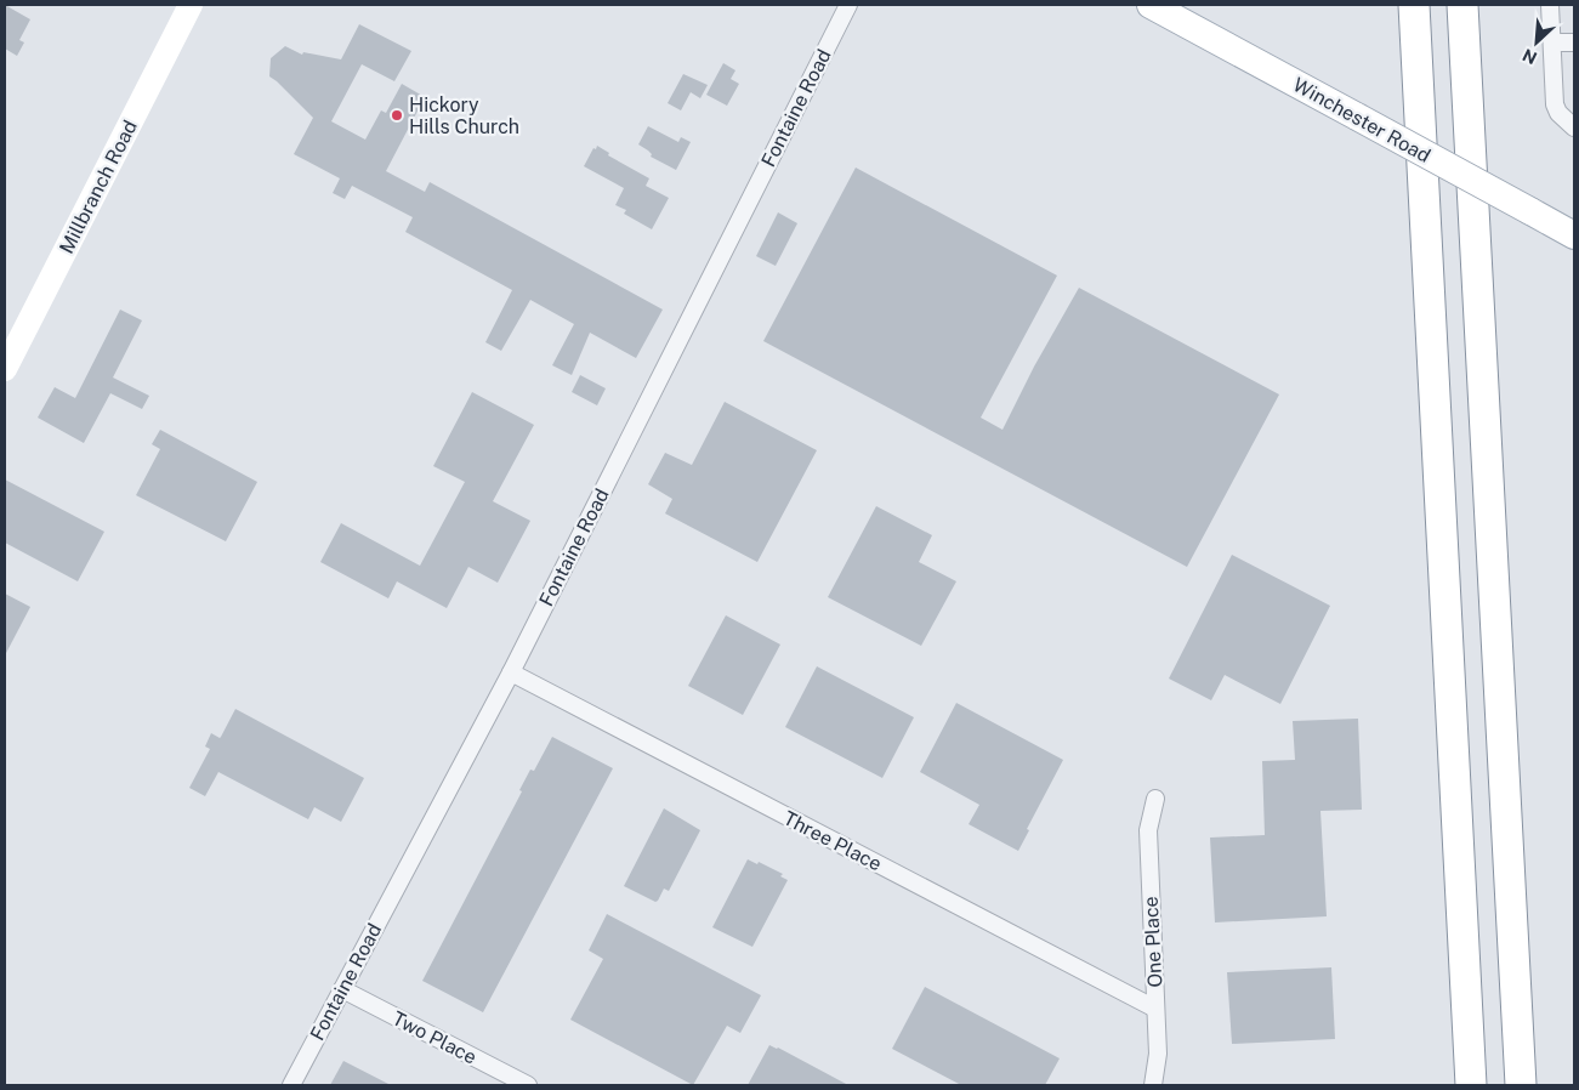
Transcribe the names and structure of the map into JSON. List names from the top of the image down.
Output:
{
  "streets": {
    "main road": ["Winchester Road", "Millbranch Road"],
    "street": [
      "Fontaine Road",
      "Three Place",
      "One Place",
      "Two Place"
    ]
  },
  "crossings": [
    ["Fontaine Road", "Three Place"],
    ["Fontaine Road", "Two Place"],
    ["Three Place", "One Place"]
  ],
  "places": ["Hickory Hills Church"],
  "north": "bottom left"
}
